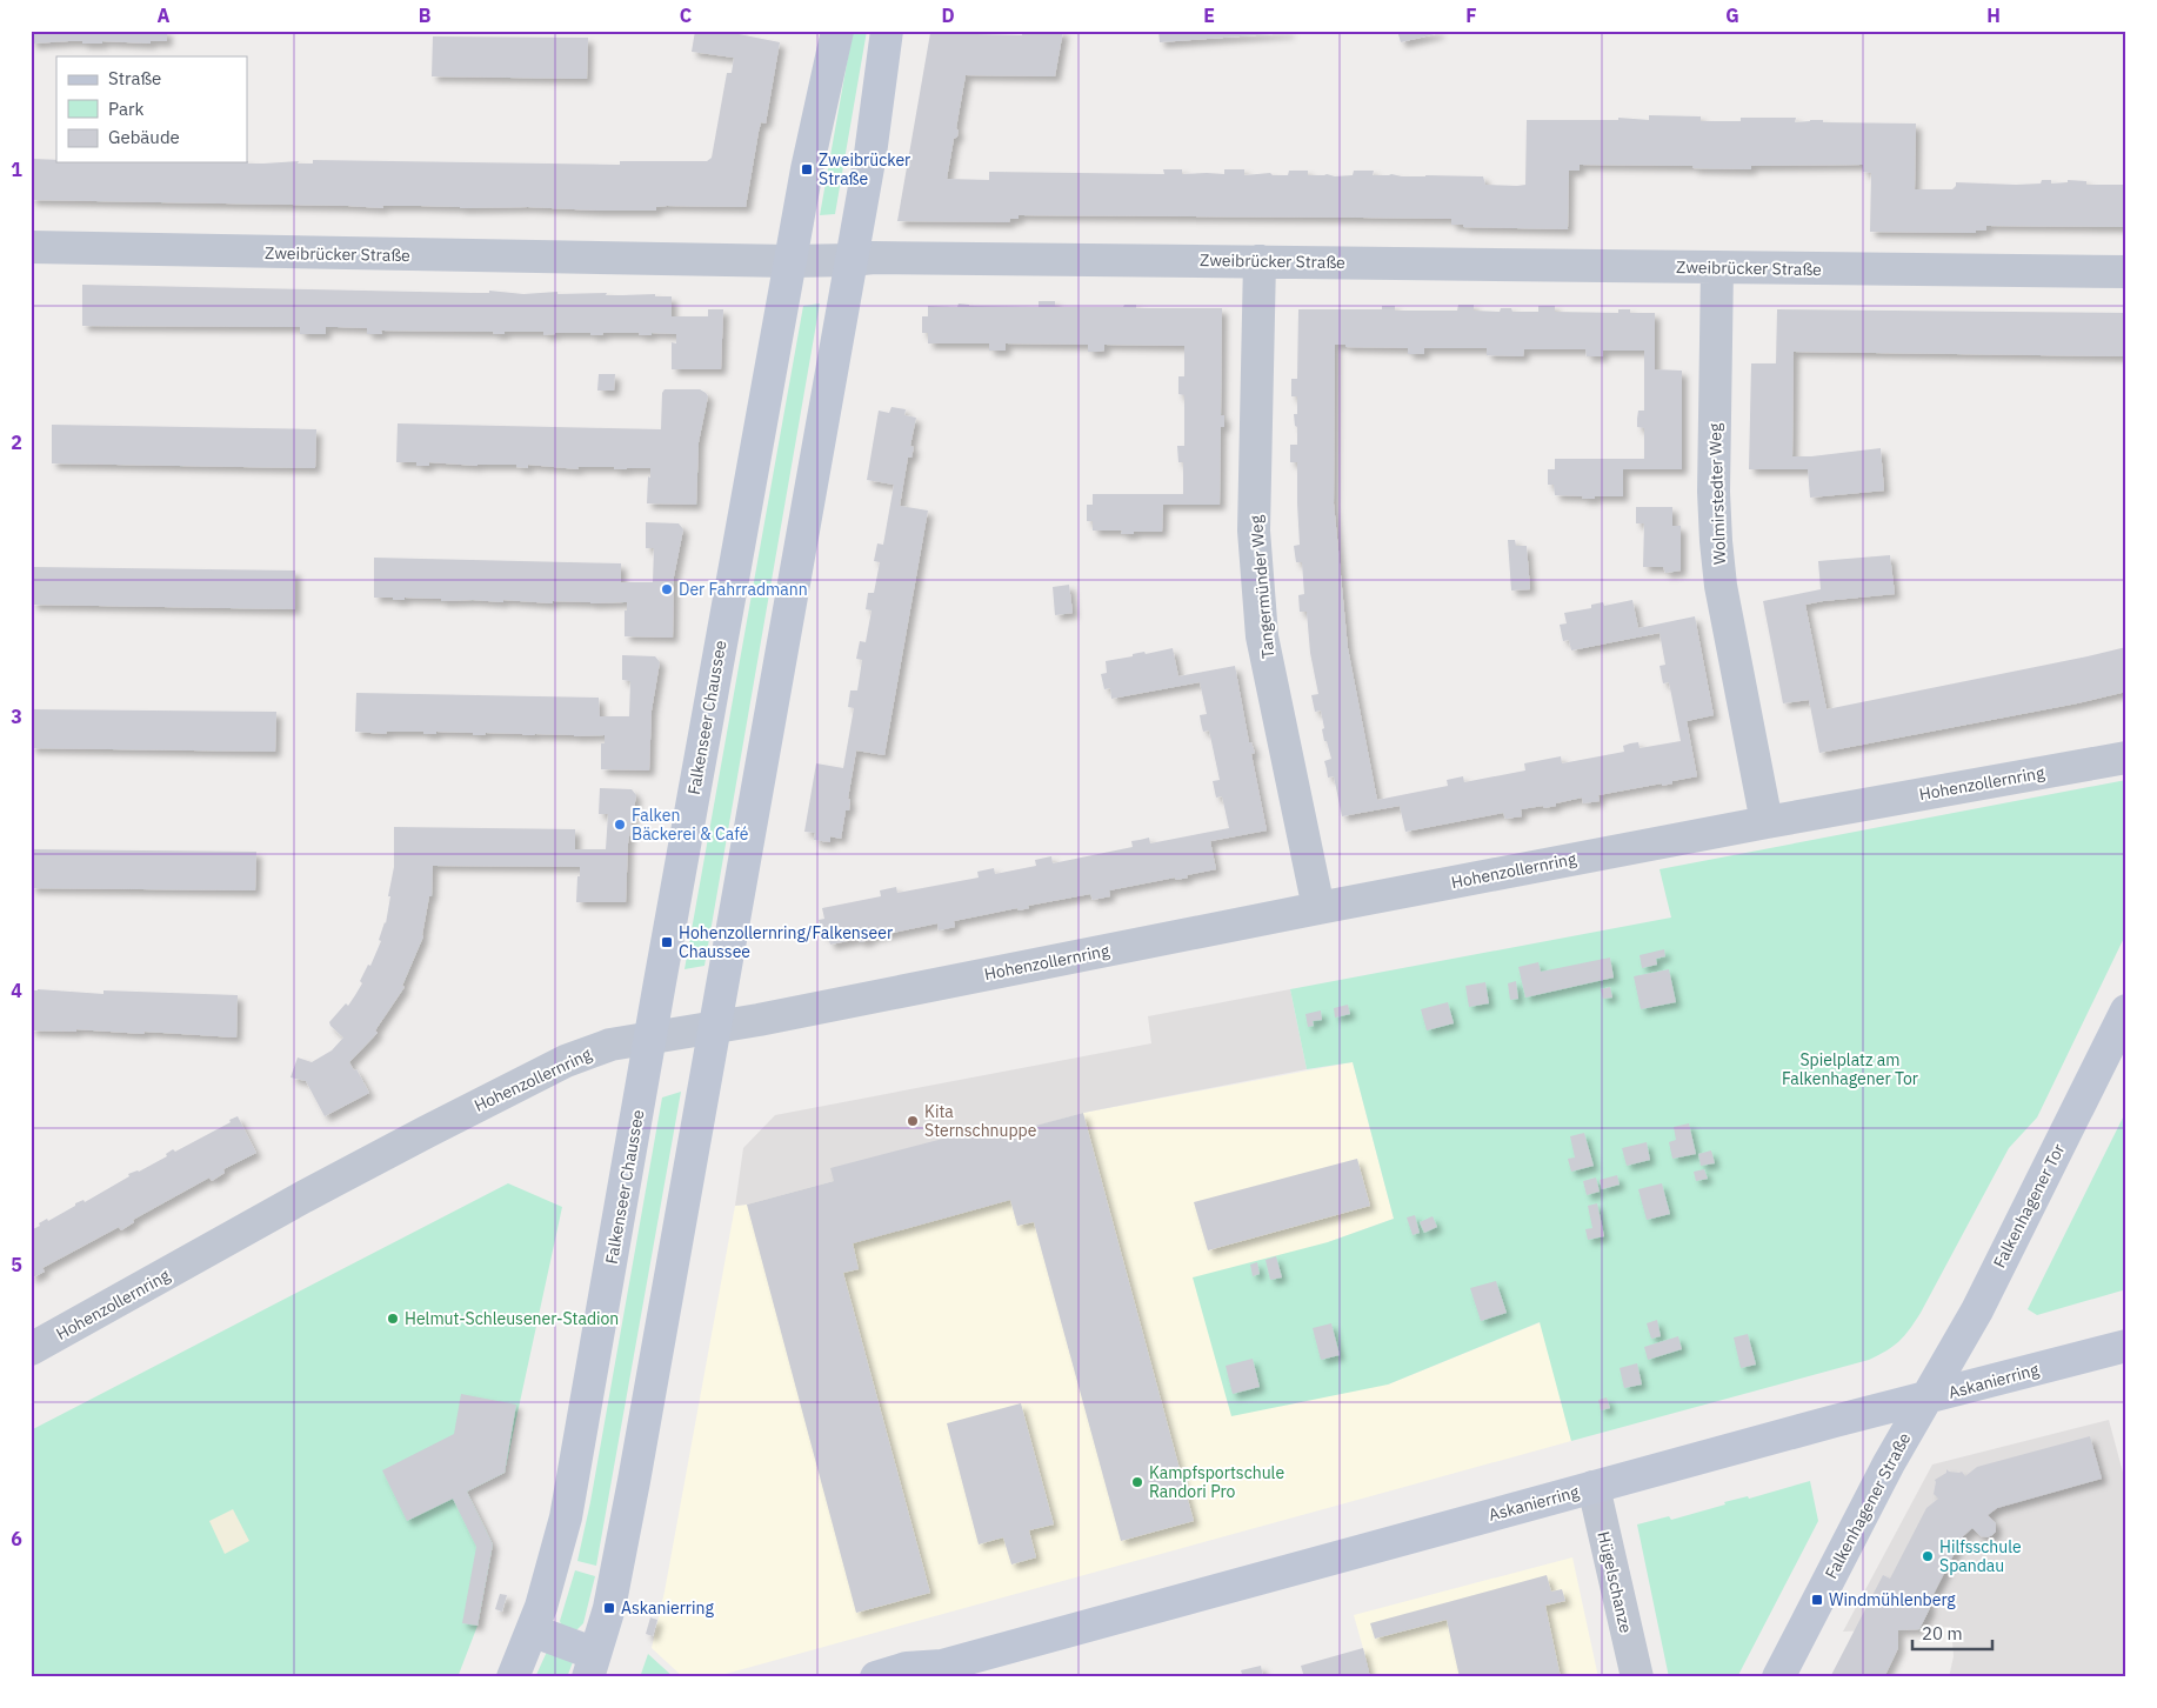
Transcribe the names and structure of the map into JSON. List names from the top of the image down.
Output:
{
  "streets": {
    "main road": [
      "Falkenseer Chaussee",
      "Falkenhagener Tor",
      "Askanierring",
      "Falkenhagener Straße"
    ],
    "street": [
      "Zweibrücker Straße",
      "Wolmirstedter Weg",
      "Tangermünder Weg",
      "Hohenzollernring",
      "Hügelschanze"
    ]
  },
  "crossings": [
    ["Zweibrücker Straße", "Wolmirstedter Weg"],
    ["Zweibrücker Straße", "Tangermünder Weg"],
    ["Zweibrücker Straße", "Falkenseer Chaussee"],
    ["Wolmirstedter Weg", "Hohenzollernring"],
    ["Tangermünder Weg", "Hohenzollernring"],
    ["Falkenseer Chaussee", "Hohenzollernring"],
    ["Falkenhagener Tor", "Askanierring"],
    ["Falkenhagener Tor", "Falkenhagener Straße"],
    ["Askanierring", "Falkenhagener Straße"],
    ["Askanierring", "Hügelschanze"]
  ],
  "parks": ["Spielplatz am Falkenhagener Tor"],
  "places": {
    "transit": [
      "Zweibrücker Straße",
      "Hohenzollernring/Falkenseer Chaussee",
      "Windmühlenberg",
      "Askanierring"
    ],
    "other": [
      "Der Fahrradmann",
      "Falken Bäckerei & Café",
      "Kita Sternschnuppe",
      "Helmut-Schleusener-Stadion",
      "Kampfsportschule Randori Pro",
      "Hilfsschule Spandau"
    ]
  },
  "legend": ["Straße", "Park", "Gebäude"],
  "scale_bar": "20 m",
  "grid": {
    "columns": [
      "A",
      "B",
      "C",
      "D",
      "E",
      "F",
      "G",
      "H"
    ],
    "rows": [
      "1",
      "2",
      "3",
      "4",
      "5",
      "6"
    ]
  }
}
